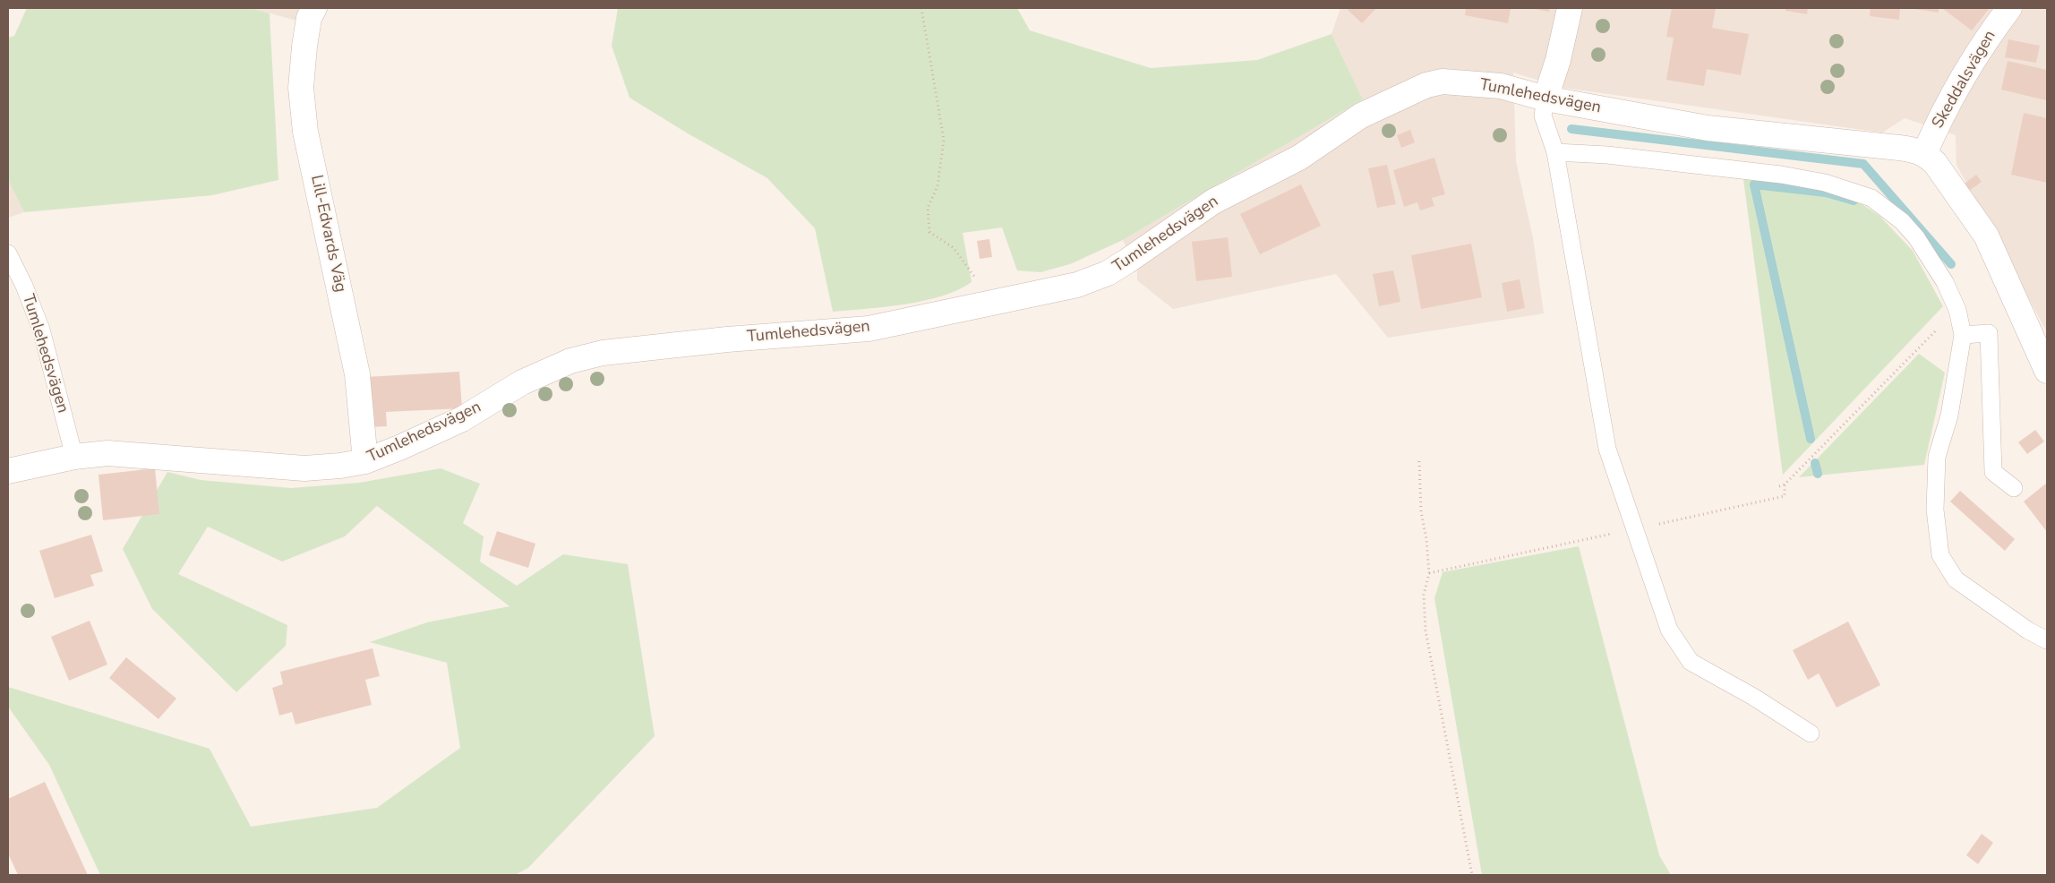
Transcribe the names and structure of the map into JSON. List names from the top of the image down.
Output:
{
  "streets": {
    "street": ["Skeddalsvägen", "Tumlehedsvägen", "Lill-Edvards Väg"]
  },
  "crossings": [
    ["Skeddalsvägen", "Tumlehedsvägen"],
    ["Tumlehedsvägen", "Lill-Edvards Väg"]
  ]
}
